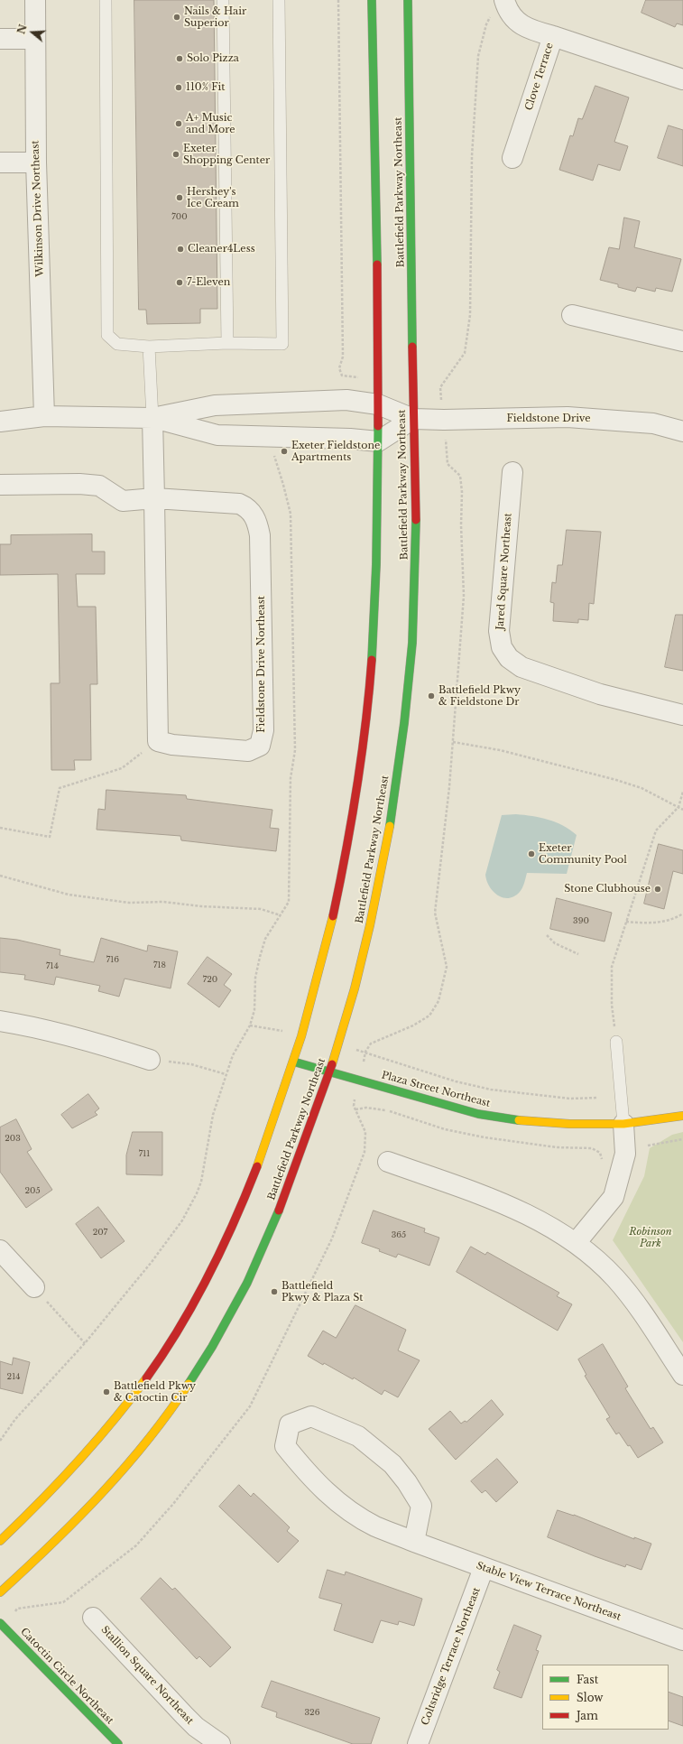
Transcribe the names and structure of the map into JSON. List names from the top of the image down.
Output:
{
  "streets": {
    "main road": ["Battlefield Parkway Northeast", "Plaza Street Northeast", "Catoctin Circle Northeast"],
    "street": [
      "Clove Terrace",
      "Wilkinson Drive Northeast",
      "Fieldstone Drive",
      "Jared Square Northeast",
      "Fieldstone Drive Northeast",
      "Stable View Terrace Northeast",
      "Coltsridge Terrace Northeast",
      "Stallion Square Northeast"
    ]
  },
  "crossings": [
    ["Battlefield Parkway Northeast", "Fieldstone Drive"],
    ["Battlefield Parkway Northeast", "Plaza Street Northeast"],
    ["Stable View Terrace Northeast", "Coltsridge Terrace Northeast"]
  ],
  "parks": ["Robinson Park"],
  "places": [
    "Nails & Hair Superior",
    "Solo Pizza",
    "110% Fit",
    "A+ Music and More",
    "Exeter Shopping Center",
    "Hershey's Ice Cream",
    "Cleaner4Less",
    "7-Eleven",
    "Exeter Fieldstone Apartments",
    "Battlefield Pkwy & Fieldstone Dr",
    "Exeter Community Pool",
    "Stone Clubhouse",
    "Battlefield Pkwy & Plaza St",
    "Battlefield Pkwy & Catoctin Cir"
  ],
  "house_numbers": [
    "700",
    "390",
    "716",
    "718",
    "714",
    "720",
    "203",
    "711",
    "205",
    "207",
    "365",
    "214",
    "326"
  ],
  "legend": ["Fast", "Slow", "Jam"],
  "north": "left"
}
